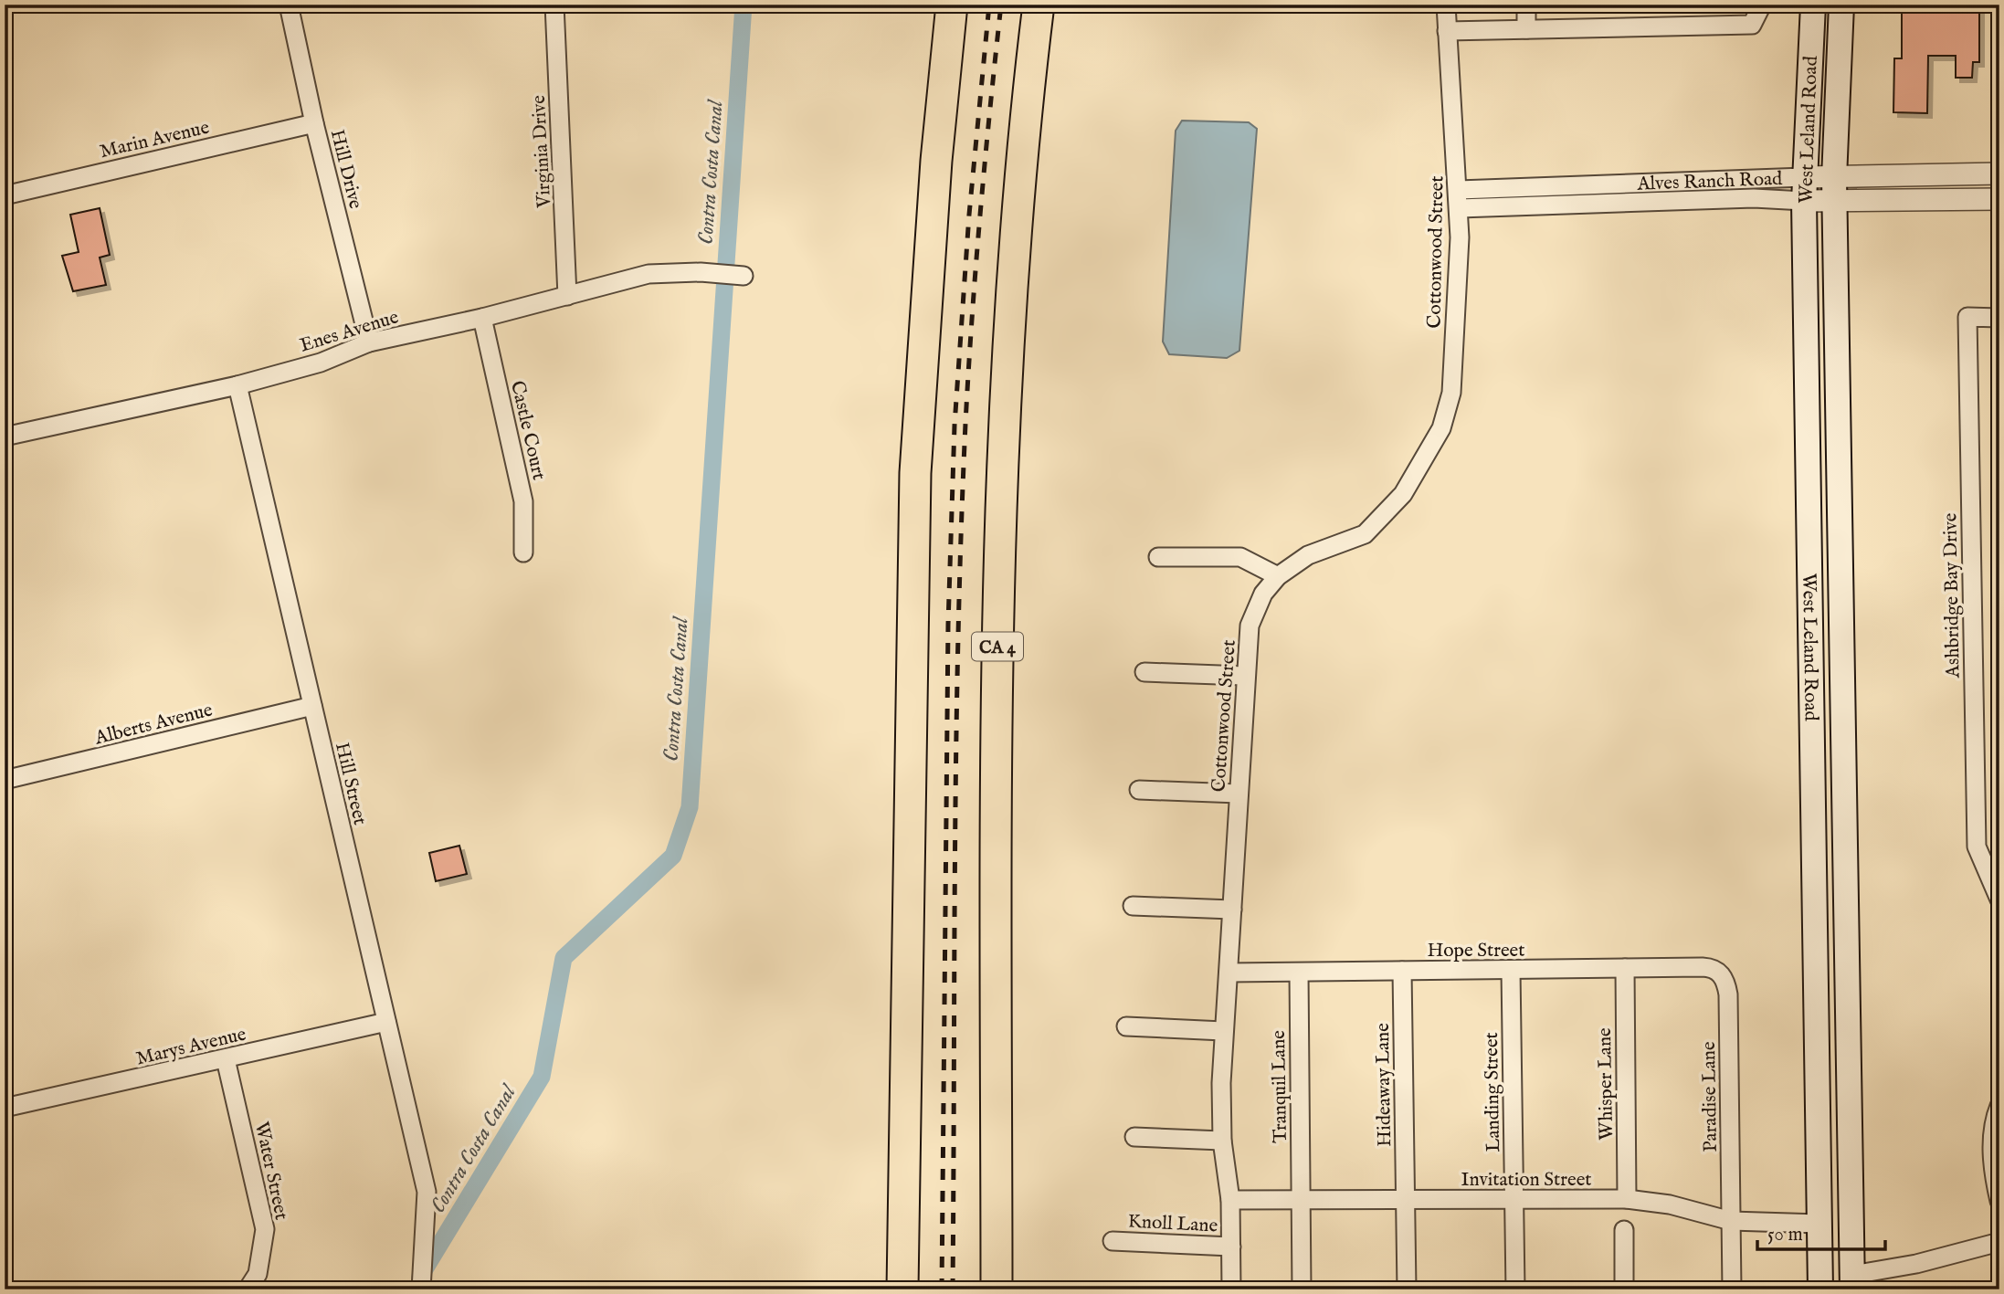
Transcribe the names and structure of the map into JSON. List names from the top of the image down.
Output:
{
  "streets": {
    "highway": ["CA 4"],
    "main road": ["West Leland Road"],
    "street": [
      "Marin Avenue",
      "Virginia Drive",
      "Hill Drive",
      "Alves Ranch Road",
      "Cottonwood Street",
      "Enes Avenue",
      "Castle Court",
      "Ashbridge Bay Drive",
      "Alberts Avenue",
      "Hill Street",
      "Hope Street",
      "Marys Avenue",
      "Whisper Lane",
      "Hideaway Lane",
      "Tranquil Lane",
      "Landing Street",
      "Paradise Lane",
      "Water Street",
      "Invitation Street",
      "Knoll Lane"
    ]
  },
  "crossings": [
    ["West Leland Road", "Alves Ranch Road"],
    ["West Leland Road", "Invitation Street"],
    ["Marin Avenue", "Hill Drive"],
    ["Virginia Drive", "Enes Avenue"],
    ["Hill Drive", "Enes Avenue"],
    ["Alves Ranch Road", "Cottonwood Street"],
    ["Cottonwood Street", "Hope Street"],
    ["Cottonwood Street", "Invitation Street"],
    ["Cottonwood Street", "Knoll Lane"],
    ["Enes Avenue", "Castle Court"],
    ["Enes Avenue", "Hill Street"],
    ["Alberts Avenue", "Hill Street"],
    ["Hill Street", "Marys Avenue"],
    ["Hope Street", "Whisper Lane"],
    ["Hope Street", "Hideaway Lane"],
    ["Hope Street", "Tranquil Lane"],
    ["Hope Street", "Landing Street"],
    ["Hope Street", "Paradise Lane"],
    ["Marys Avenue", "Water Street"],
    ["Whisper Lane", "Invitation Street"],
    ["Hideaway Lane", "Invitation Street"],
    ["Tranquil Lane", "Invitation Street"],
    ["Landing Street", "Invitation Street"],
    ["Paradise Lane", "Invitation Street"]
  ],
  "water": ["Contra Costa Canal"],
  "scale_bar": "50 m"
}
